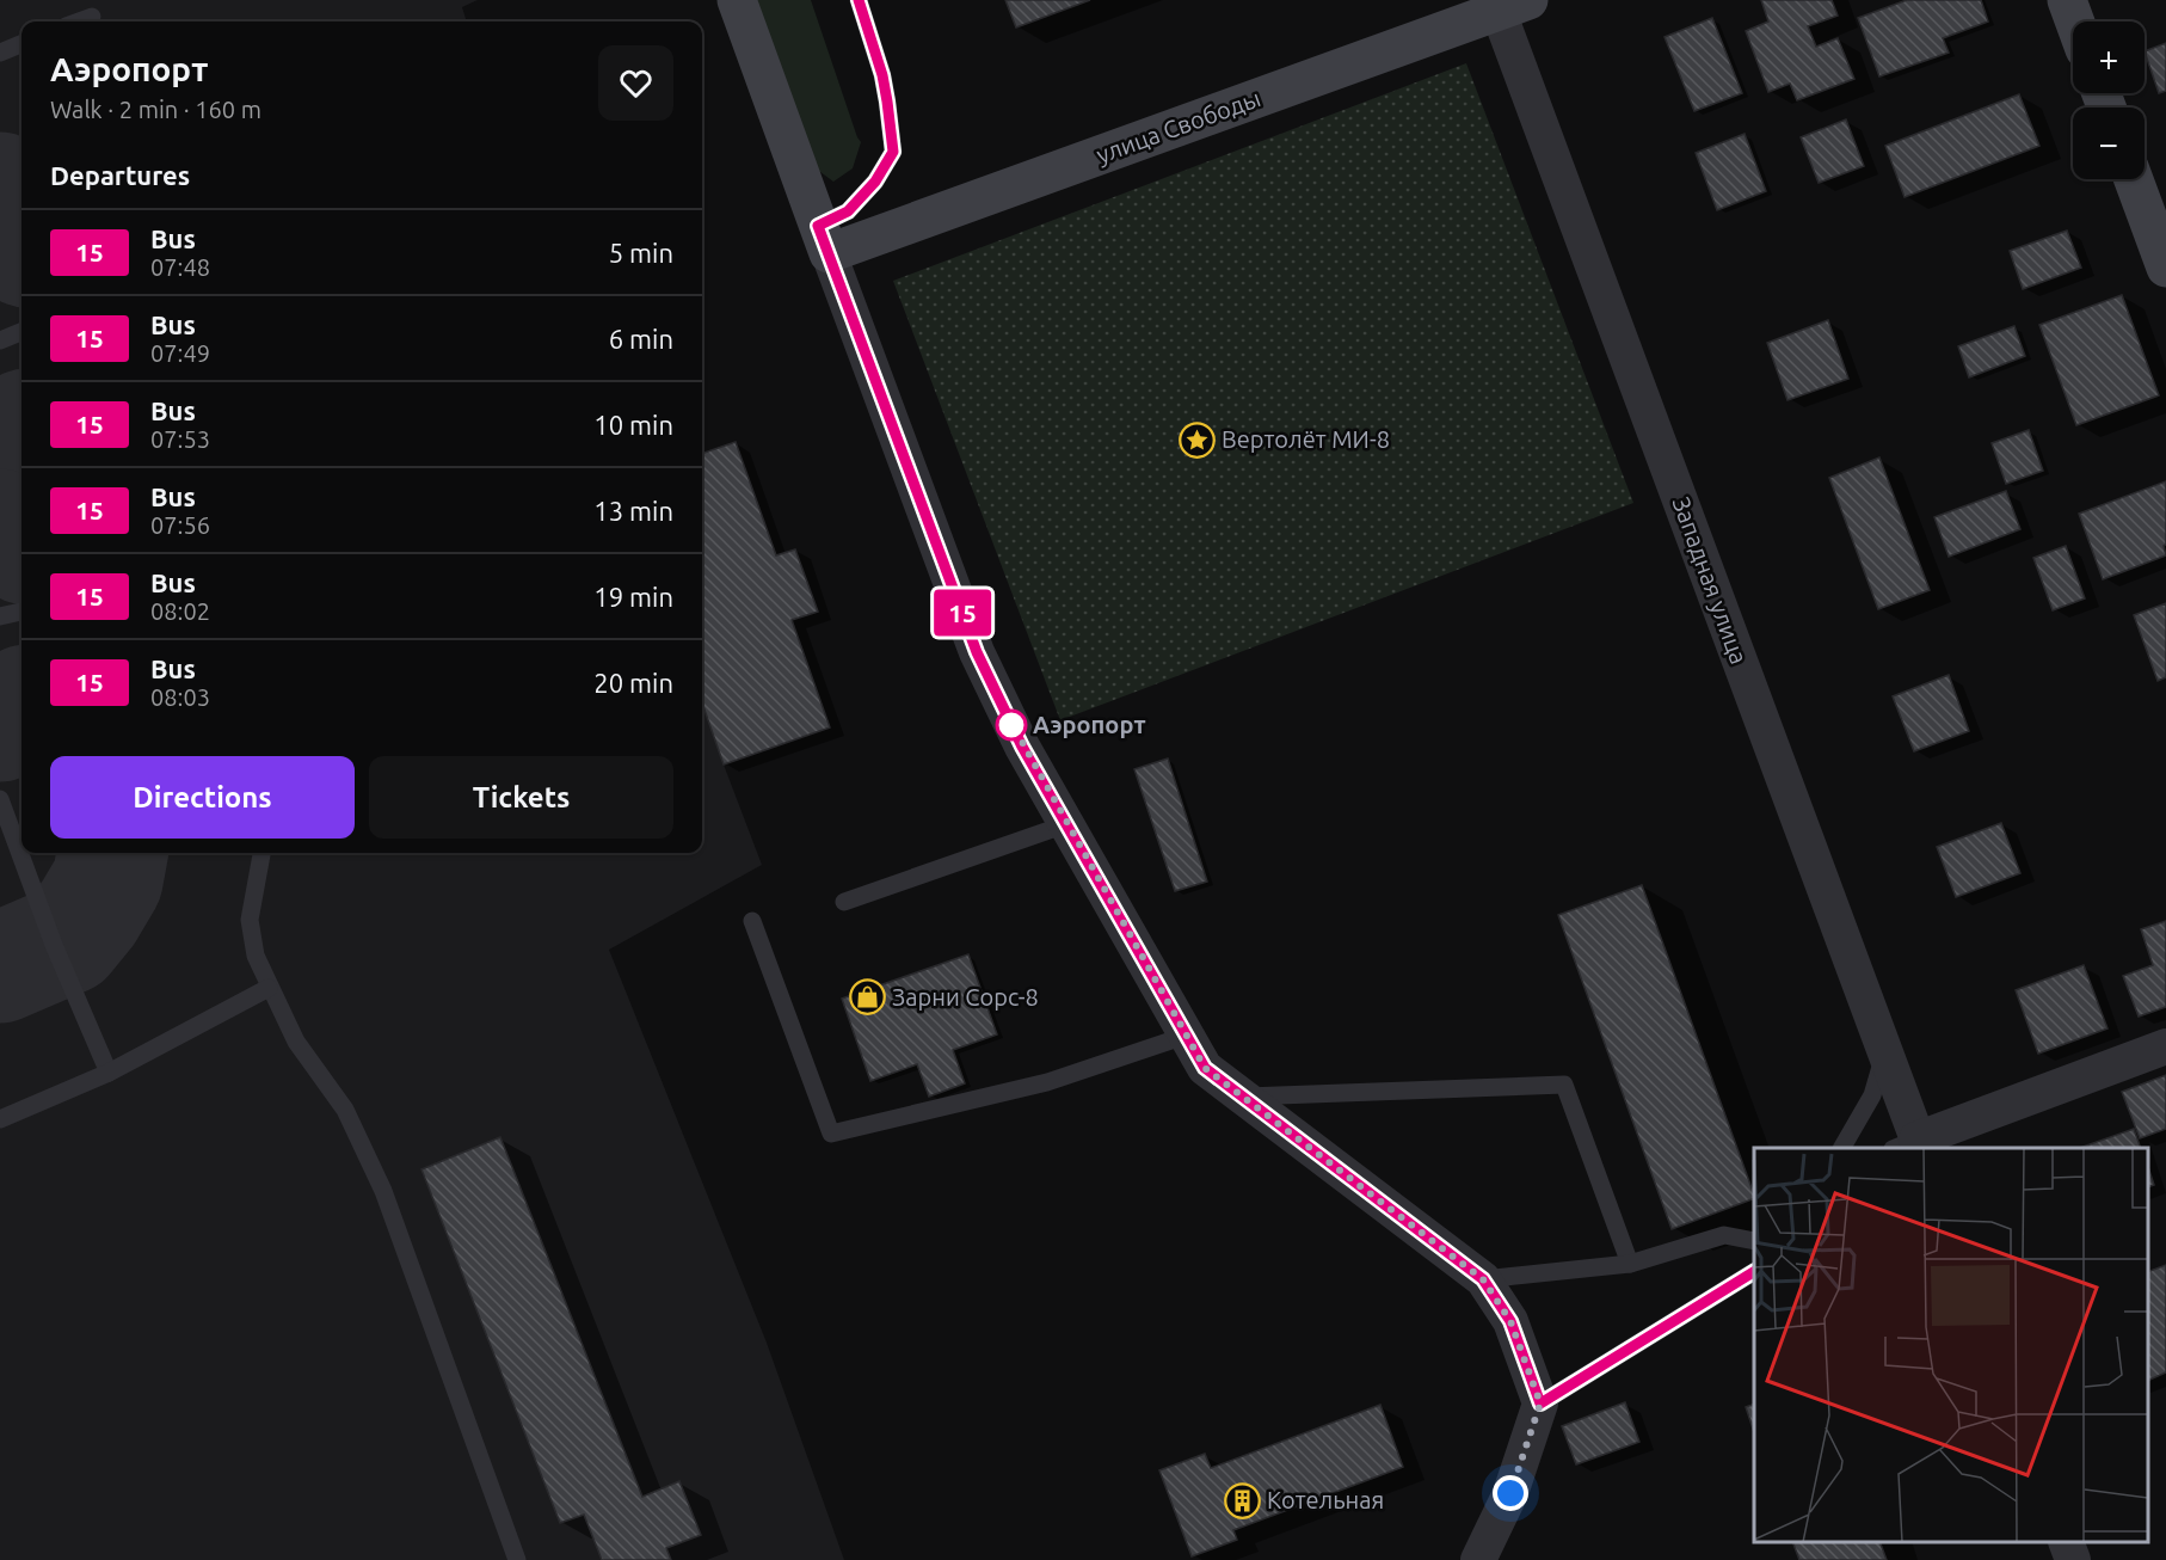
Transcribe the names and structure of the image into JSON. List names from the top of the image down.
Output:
{
  "streets": {
    "street": ["улица Свободы", "Западная улица"]
  },
  "crossings": [
    ["улица Свободы", "Западная улица"]
  ],
  "places": {
    "place": ["Вертолёт МИ-8"],
    "other": ["Аэропорт"],
    "shop": ["Зарни Сорс-8"],
    "building": ["Котельная"]
  },
  "lines": ["bus line 15"],
  "page": {
    "on_map": "15",
    "map_buttons": ["+", "−"],
    "heading": [
      ["Аэропорт", "Walk · 2 min · 160 m"],
      "Departures"
    ],
    "list": [
      {
        "mark": "15",
        "name": "Bus",
        "note": "07:48",
        "value": "5 min"
      },
      {
        "mark": "15",
        "name": "Bus",
        "note": "07:49",
        "value": "6 min"
      },
      {
        "mark": "15",
        "name": "Bus",
        "note": "07:53",
        "value": "10 min"
      },
      {
        "mark": "15",
        "name": "Bus",
        "note": "07:56",
        "value": "13 min"
      },
      {
        "mark": "15",
        "name": "Bus",
        "note": "08:02",
        "value": "19 min"
      },
      {
        "mark": "15",
        "name": "Bus",
        "note": "08:03",
        "value": "20 min"
      }
    ],
    "buttons": ["Directions", "Tickets"]
  }
}
